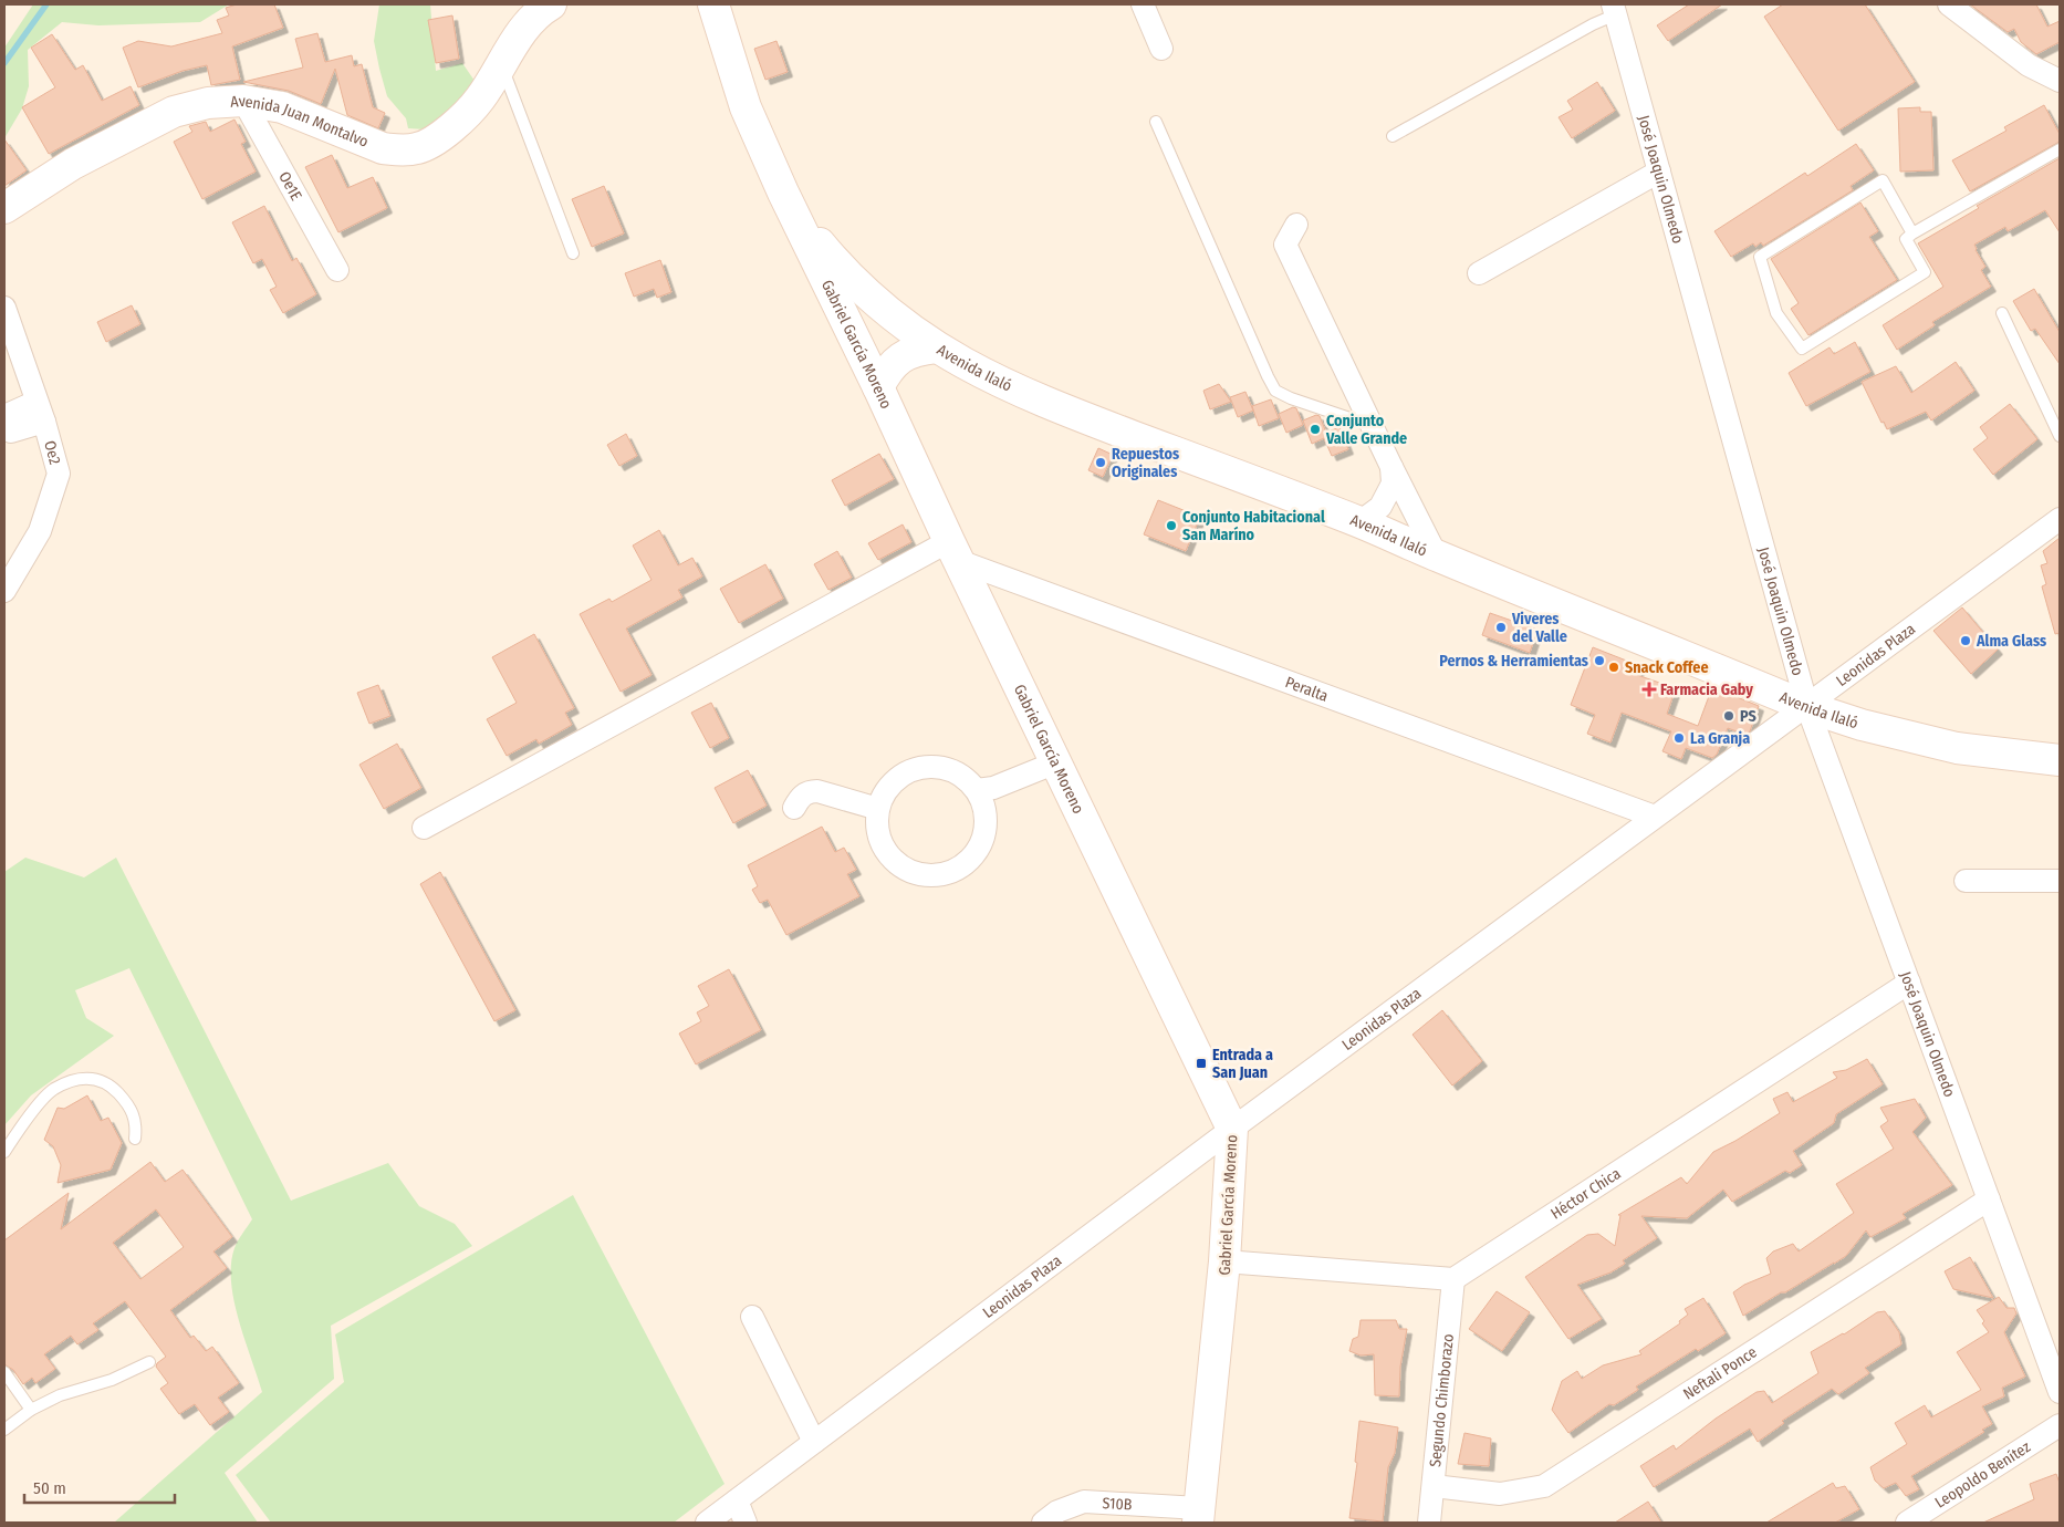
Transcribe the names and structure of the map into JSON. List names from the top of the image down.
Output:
{
  "streets": {
    "street": [
      "Avenida Juan Montalvo",
      "José Joaquin Olmedo",
      "Oe1E",
      "Gabriel García Moreno",
      "Avenida Ilaló",
      "Oe2",
      "Leonidas Plaza",
      "Peralta",
      "Héctor Chica",
      "Neftali Ponce",
      "Segundo Chimborazo",
      "Leopoldo Benítez",
      "S10B"
    ]
  },
  "crossings": [
    ["Avenida Juan Montalvo", "Oe1E"],
    ["José Joaquin Olmedo", "Avenida Ilaló"],
    ["José Joaquin Olmedo", "Leonidas Plaza"],
    ["José Joaquin Olmedo", "Héctor Chica"],
    ["José Joaquin Olmedo", "Neftali Ponce"],
    ["Gabriel García Moreno", "Avenida Ilaló"],
    ["Gabriel García Moreno", "Leonidas Plaza"],
    ["Gabriel García Moreno", "Peralta"],
    ["Gabriel García Moreno", "S10B"],
    ["Avenida Ilaló", "Leonidas Plaza"],
    ["Leonidas Plaza", "Peralta"],
    ["Héctor Chica", "Segundo Chimborazo"],
    ["Neftali Ponce", "Segundo Chimborazo"]
  ],
  "places": {
    "other": [
      "Conjunto Valle Grande",
      "Repuestos Originales",
      "Conjunto Habitacional San Maríno",
      "Viveres del Valle",
      "Alma Glass",
      "Pernos & Herramientas",
      "Snack Coffee",
      "PS",
      "La Granja"
    ],
    "health": ["Farmacia Gaby"],
    "transit": ["Entrada a San Juan"]
  },
  "scale_bar": "50 m"
}
